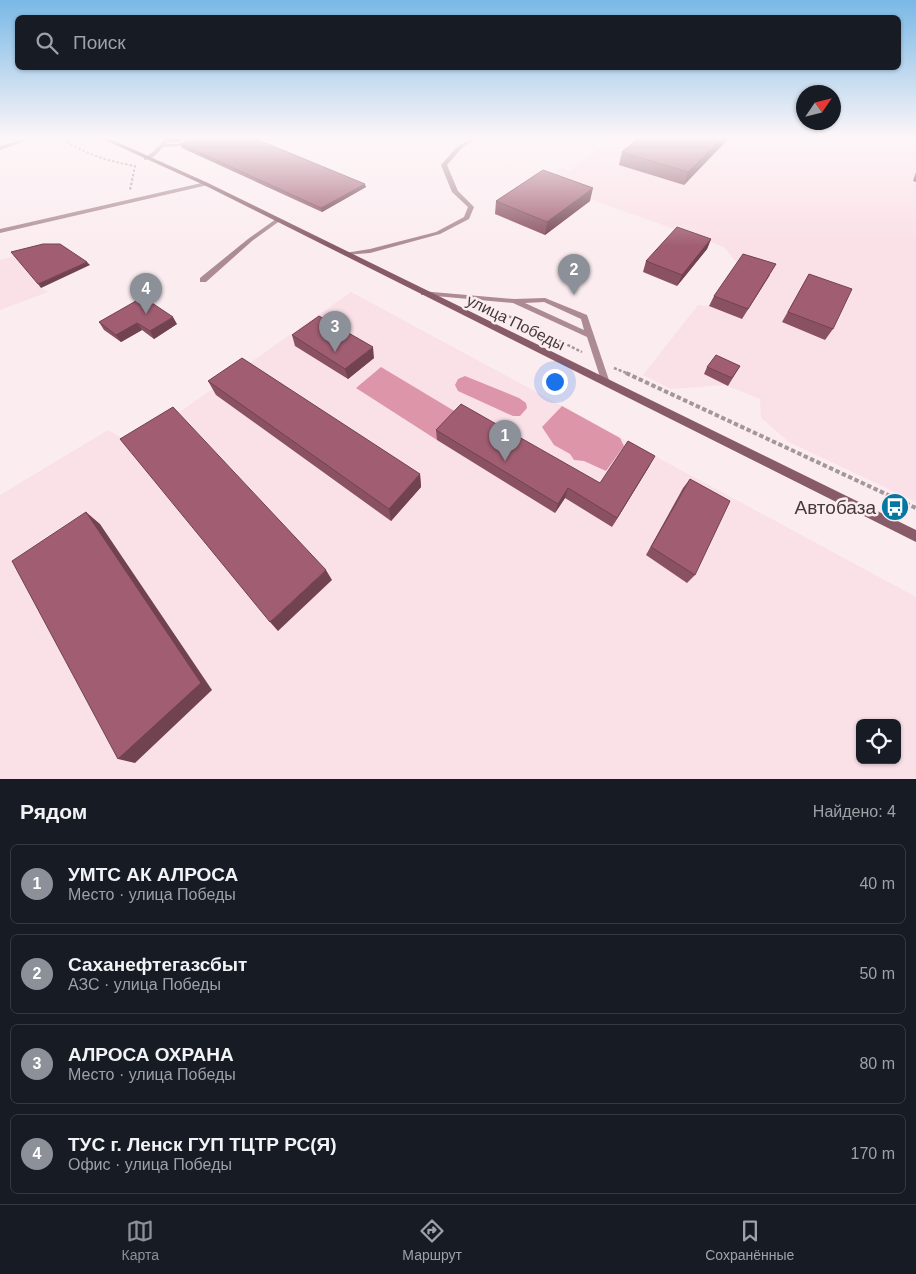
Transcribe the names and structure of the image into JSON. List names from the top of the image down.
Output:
{
  "streets": {
    "main road": ["улица Победы"]
  },
  "places": {
    "bus stop": ["Автобаза"]
  },
  "north": "top right",
  "page": {
    "search": "Поиск",
    "pins": [
      "2",
      "4",
      "3",
      "1"
    ],
    "heading": ["Рядом", "Найдено: 4"],
    "list": [
      {
        "mark": "1",
        "name": "УМТС АК АЛРОСА",
        "note": "Место · улица Победы",
        "value": "40 m"
      },
      {
        "mark": "2",
        "name": "Саханефтегазсбыт",
        "note": "АЗС · улица Победы",
        "value": "50 m"
      },
      {
        "mark": "3",
        "name": "АЛРОСА ОХРАНА",
        "note": "Место · улица Победы",
        "value": "80 m"
      },
      {
        "mark": "4",
        "name": "ТУС г. Ленск ГУП ТЦТР РС(Я)",
        "note": "Офис · улица Победы",
        "value": "170 m"
      }
    ],
    "nav": ["Карта", "Маршрут", "Сохранённые"]
  }
}
